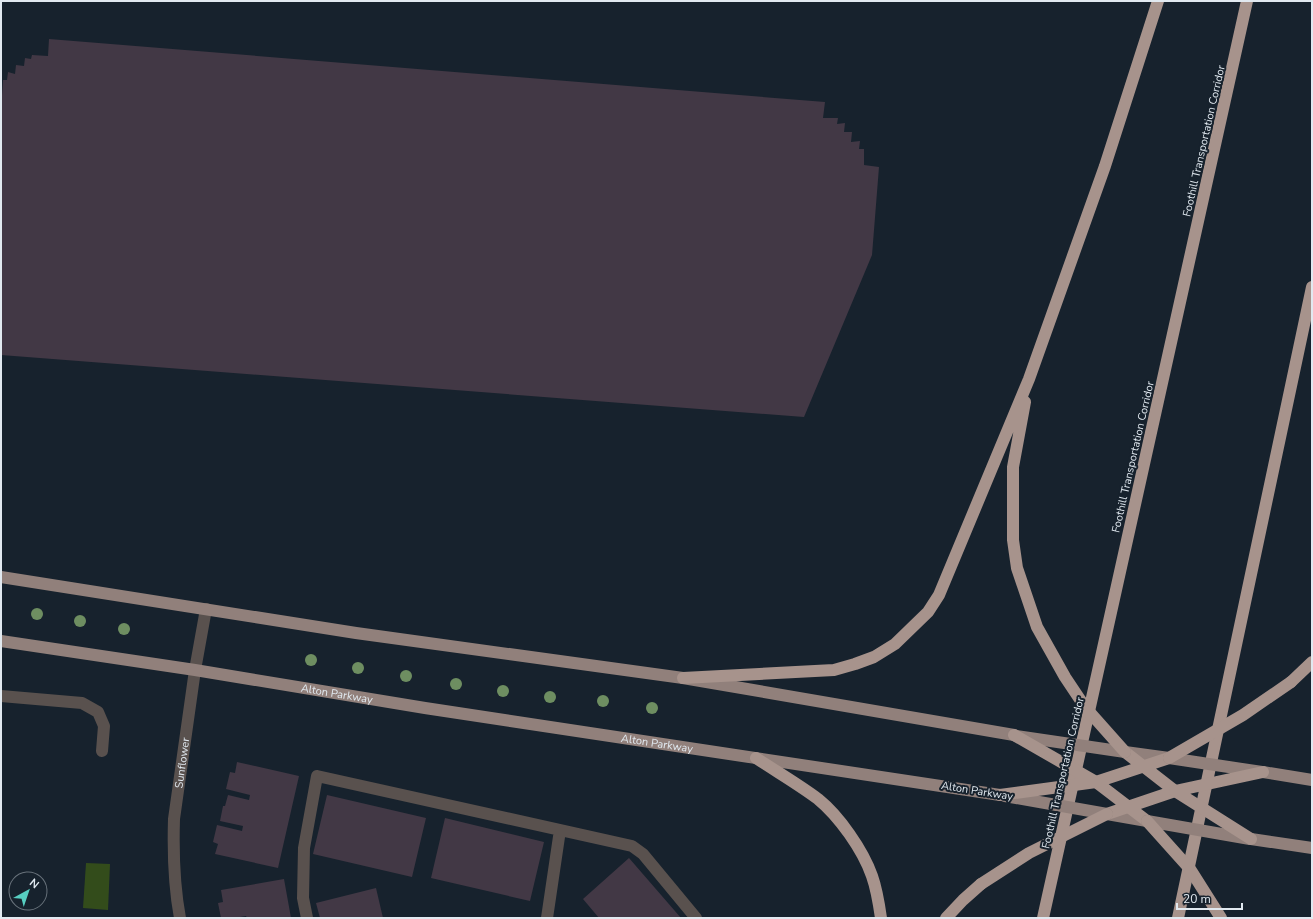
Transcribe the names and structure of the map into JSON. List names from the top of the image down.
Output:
{
  "streets": {
    "highway": ["Foothill Transportation Corridor"],
    "main road": ["Alton Parkway"],
    "street": ["Sunflower"]
  },
  "crossings": [
    ["Alton Parkway", "Sunflower"]
  ],
  "scale_bar": "20 m",
  "north": "top right"
}
